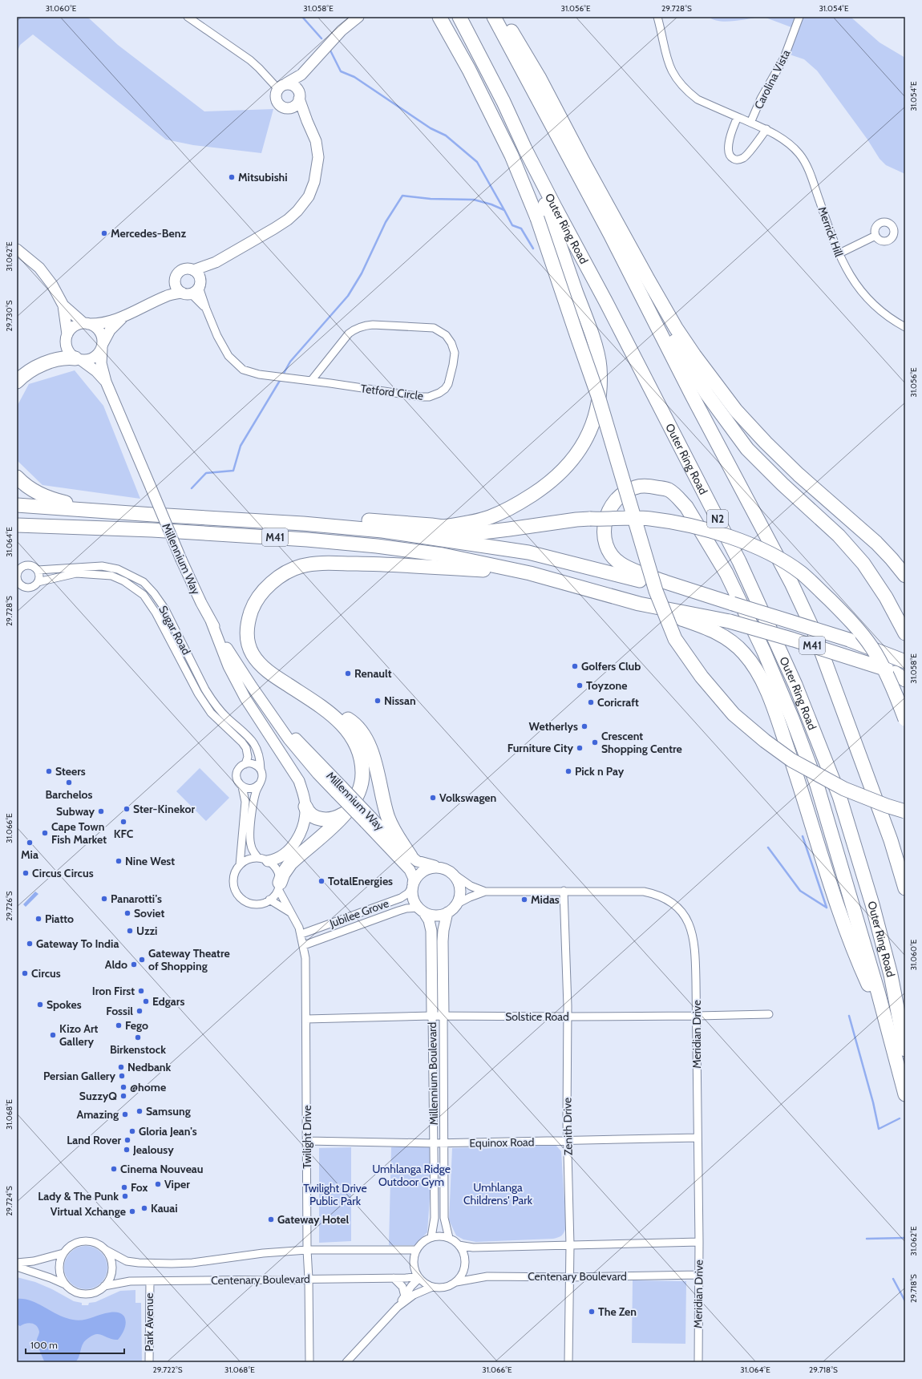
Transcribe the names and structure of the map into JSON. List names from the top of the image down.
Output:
{
  "streets": {
    "highway": ["Outer Ring Road", "N2", "M41"],
    "street": [
      "Carolina Vista",
      "Merrick Hill",
      "Tetford Circle",
      "Millennium Way",
      "Sugar Road",
      "Jubilee Grove",
      "Solstice Road",
      "Meridian Drive",
      "Millennium Boulevard",
      "Zenith Drive",
      "Twilight Drive",
      "Equinox Road",
      "Centenary Boulevard",
      "Park Avenue"
    ]
  },
  "crossings": [
    ["Carolina Vista", "Merrick Hill"],
    ["Millennium Way", "Jubilee Grove"],
    ["Millennium Way", "Meridian Drive"],
    ["Millennium Way", "Millennium Boulevard"],
    ["Jubilee Grove", "Meridian Drive"],
    ["Jubilee Grove", "Millennium Boulevard"],
    ["Jubilee Grove", "Twilight Drive"],
    ["Solstice Road", "Meridian Drive"],
    ["Solstice Road", "Millennium Boulevard"],
    ["Solstice Road", "Zenith Drive"],
    ["Solstice Road", "Twilight Drive"],
    ["Meridian Drive", "Millennium Boulevard"],
    ["Meridian Drive", "Zenith Drive"],
    ["Meridian Drive", "Equinox Road"],
    ["Meridian Drive", "Centenary Boulevard"],
    ["Millennium Boulevard", "Equinox Road"],
    ["Millennium Boulevard", "Centenary Boulevard"],
    ["Zenith Drive", "Equinox Road"],
    ["Zenith Drive", "Centenary Boulevard"],
    ["Twilight Drive", "Equinox Road"],
    ["Twilight Drive", "Centenary Boulevard"],
    ["Centenary Boulevard", "Park Avenue"]
  ],
  "parks": ["Umhlanga Ridge Outdoor Gym", "Umhlanga Childrens' Park", "Twilight Drive Public Park"],
  "places": [
    "Mitsubishi",
    "Mercedes-Benz",
    "Golfers Club",
    "Renault",
    "Toyzone",
    "Nissan",
    "Coricraft",
    "Wetherlys",
    "Crescent Shopping Centre",
    "Furniture City",
    "Steers",
    "Pick n Pay",
    "Barchelos",
    "Volkswagen",
    "Ster-Kinekor",
    "Subway",
    "KFC",
    "Cape Town Fish Market",
    "Mia",
    "Nine West",
    "Circus Circus",
    "TotalEnergies",
    "Panarotti's",
    "Midas",
    "Soviet",
    "Piatto",
    "Uzzi",
    "Gateway To India",
    "Gateway Theatre of Shopping",
    "Aldo",
    "Circus",
    "Iron First",
    "Edgars",
    "Spokes",
    "Fossil",
    "Fego",
    "Kizo Art Gallery",
    "Birkenstock",
    "Nedbank",
    "Persian Gallery",
    "@home",
    "SuzzyQ",
    "Samsung",
    "Amazing",
    "Gloria Jean's",
    "Land Rover",
    "Jealousy",
    "Cinema Nouveau",
    "Viper",
    "Fox",
    "Lady & The Punk",
    "Kauai",
    "Virtual Xchange",
    "Gateway Hotel",
    "The Zen"
  ],
  "scale_bar": "100 m",
  "coordinates": [
    "31.060°E",
    "31.058°E",
    "31.056°E",
    "29.728°S",
    "31.054°E",
    "31.062°E",
    "29.730°S",
    "31.064°E",
    "31.066°E",
    "29.726°S",
    "31.068°E",
    "29.724°S",
    "29.718°S",
    "29.722°S"
  ]
}
